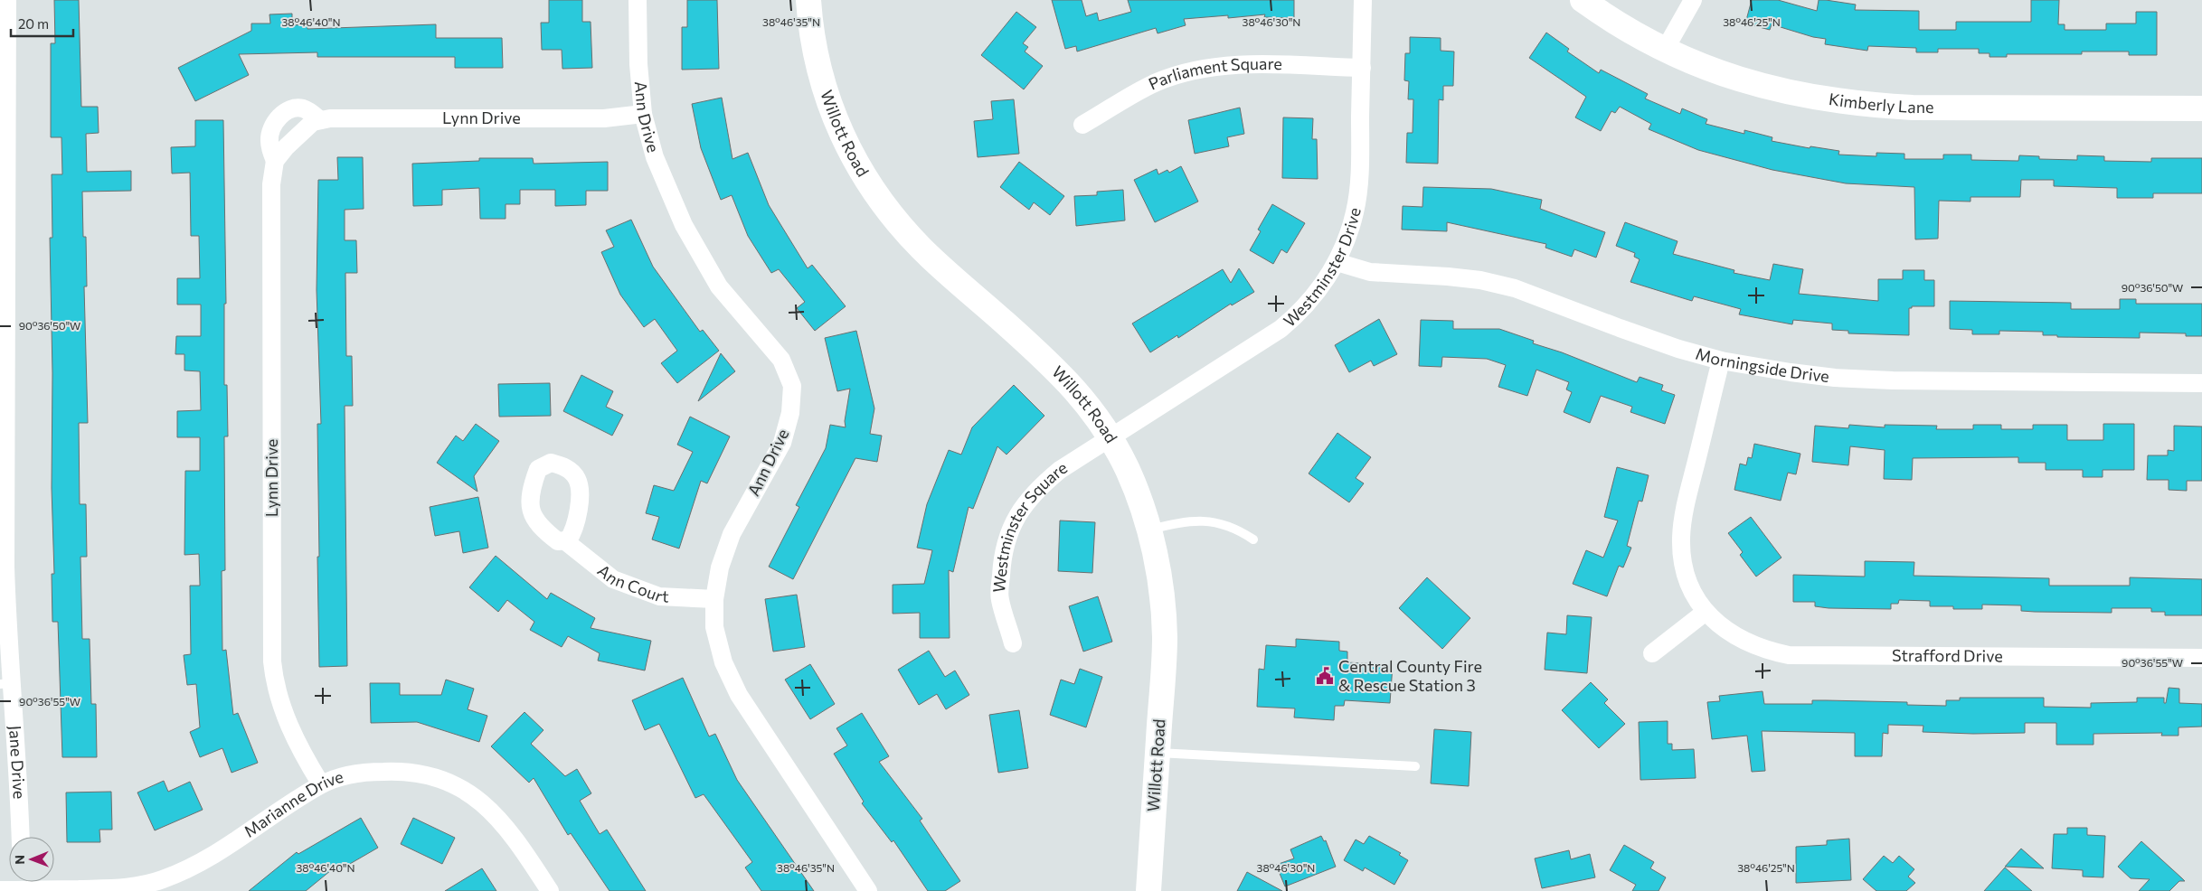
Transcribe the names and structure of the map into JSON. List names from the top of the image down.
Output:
{
  "streets": {
    "main road": ["Kimberly Lane", "Willott Road"],
    "street": [
      "Parliament Square",
      "Ann Drive",
      "Lynn Drive",
      "Westminster Drive",
      "Morningside Drive",
      "Westminster Square",
      "Ann Court",
      "Strafford Drive",
      "Jane Drive",
      "Marianne Drive"
    ]
  },
  "crossings": [
    ["Parliament Square", "Westminster Drive"],
    ["Ann Drive", "Lynn Drive"],
    ["Ann Drive", "Ann Court"],
    ["Lynn Drive", "Marianne Drive"],
    ["Willott Road", "Westminster Drive"],
    ["Willott Road", "Westminster Square"],
    ["Westminster Drive", "Morningside Drive"],
    ["Westminster Drive", "Westminster Square"],
    ["Morningside Drive", "Strafford Drive"]
  ],
  "places": {
    "public building": ["Central County Fire & Rescue Station 3"]
  },
  "scale_bar": "20 m",
  "north": "left",
  "coordinates": [
    "38°46'40\"N",
    "38°46'35\"N",
    "38°46'30\"N",
    "38°46'25\"N",
    "90°36'50\"W",
    "90°36'55\"W"
  ]
}
